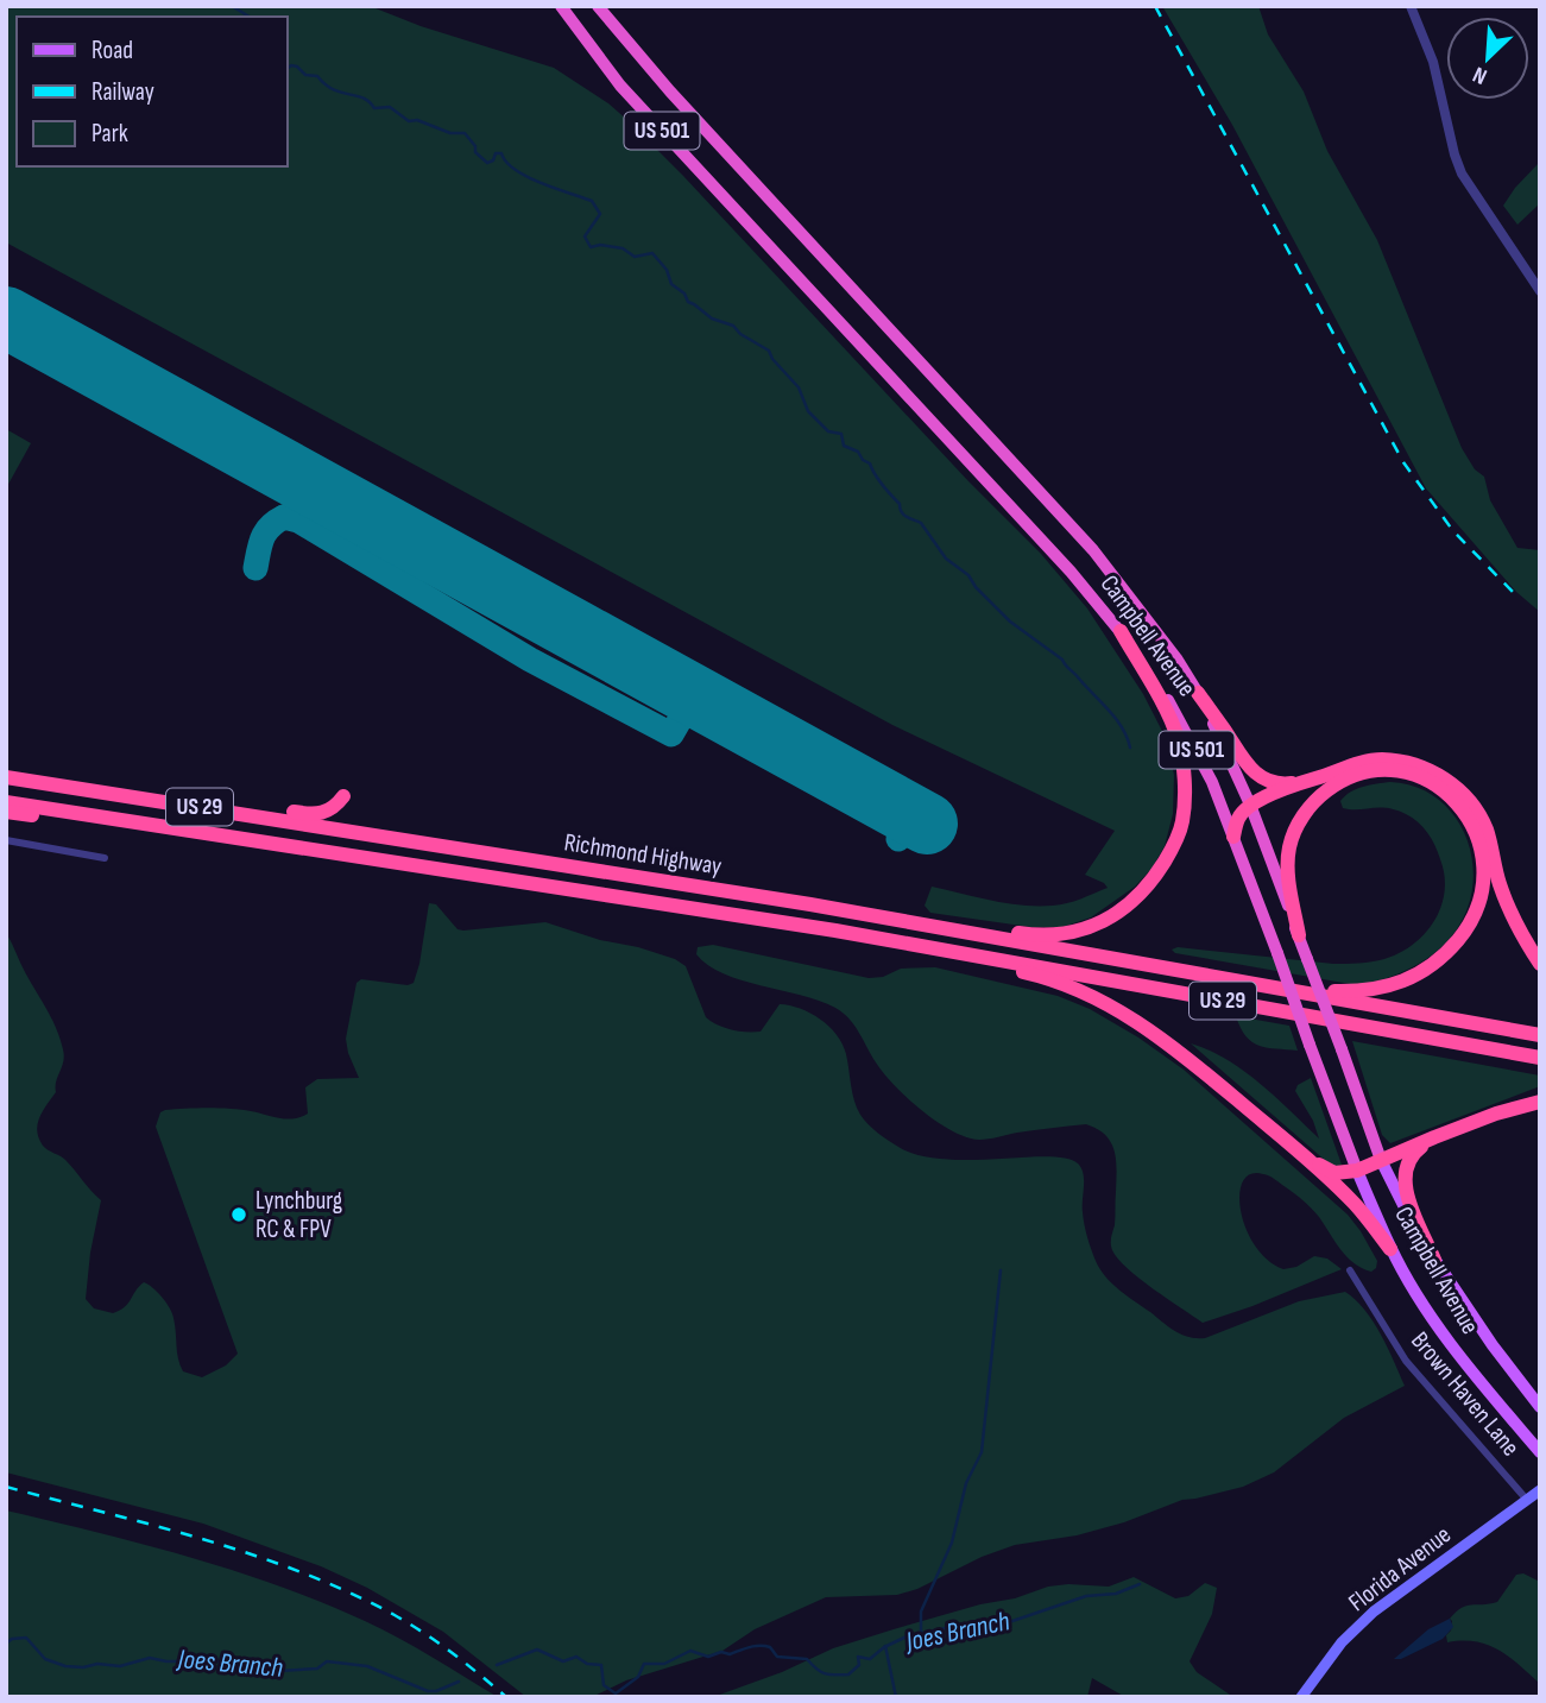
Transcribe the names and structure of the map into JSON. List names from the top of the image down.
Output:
{
  "streets": {
    "highway": [
      "US 501",
      "Campbell Avenue",
      "US 29",
      "Richmond Highway"
    ],
    "main road": ["Florida Avenue"],
    "street": ["Brown Haven Lane"]
  },
  "crossings": [
    ["US 501", "Campbell Avenue"],
    ["US 29", "Richmond Highway"],
    ["Brown Haven Lane", "Florida Avenue"]
  ],
  "water": ["Joes Branch"],
  "places": ["Lynchburg RC & FPV"],
  "legend": ["Road", "Railway", "Park"],
  "north": "bottom left"
}
